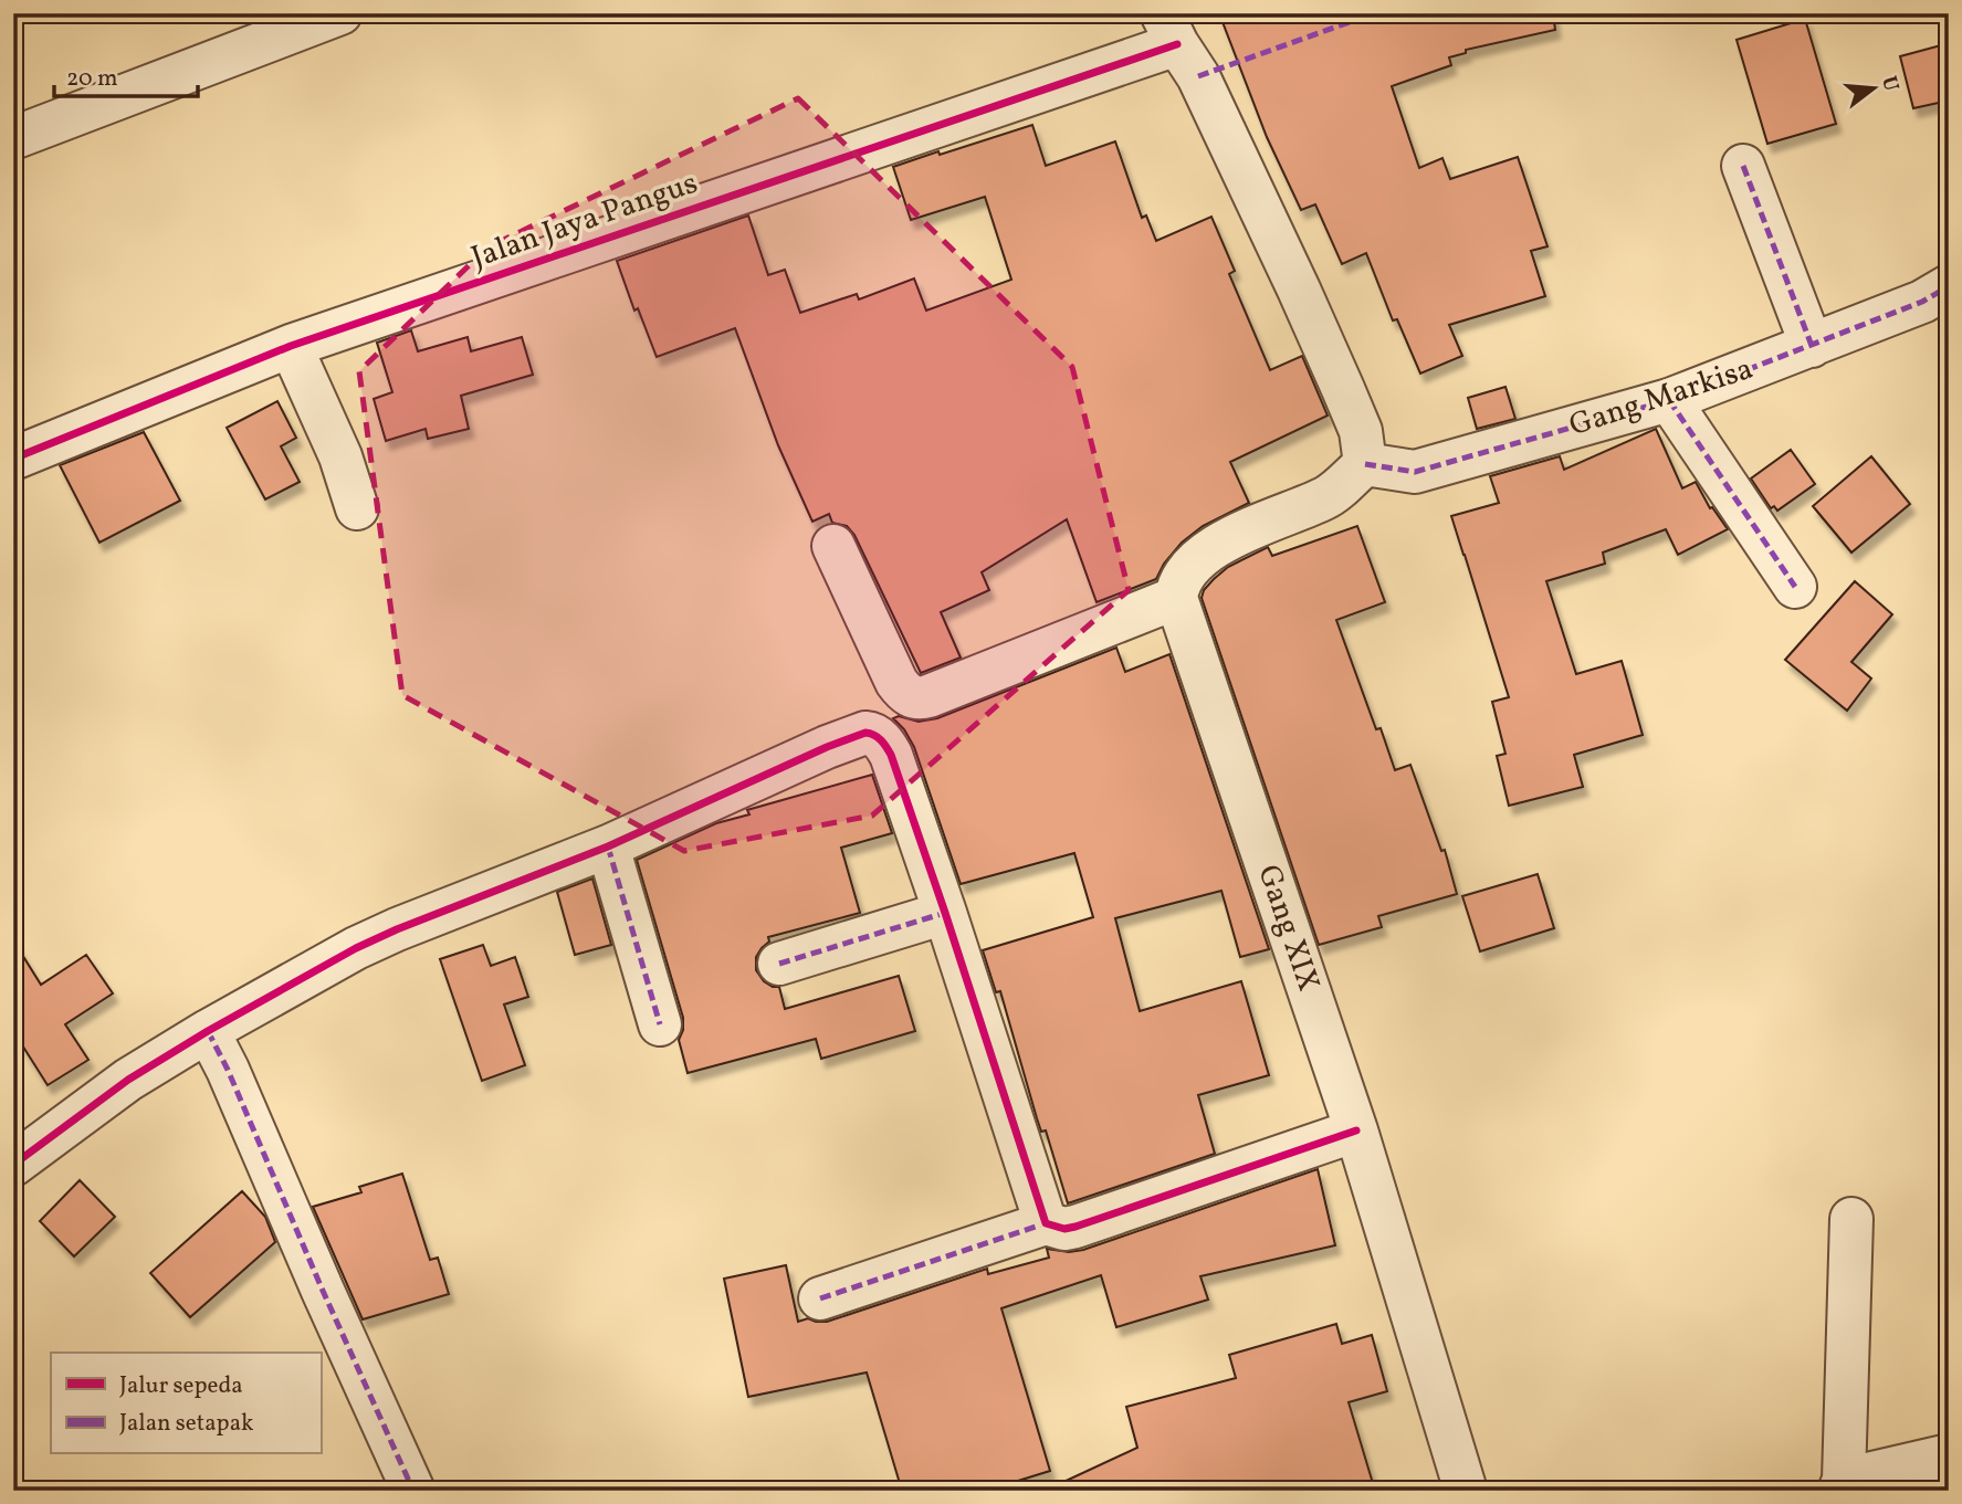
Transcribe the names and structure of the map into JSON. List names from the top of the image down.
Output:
{
  "streets": {
    "street": ["Jalan Jaya Pangus", "Gang Markisa", "Gang XIX"]
  },
  "legend": ["Jalur sepeda", "Jalan setapak"],
  "scale_bar": "20 m",
  "north": "right"
}
